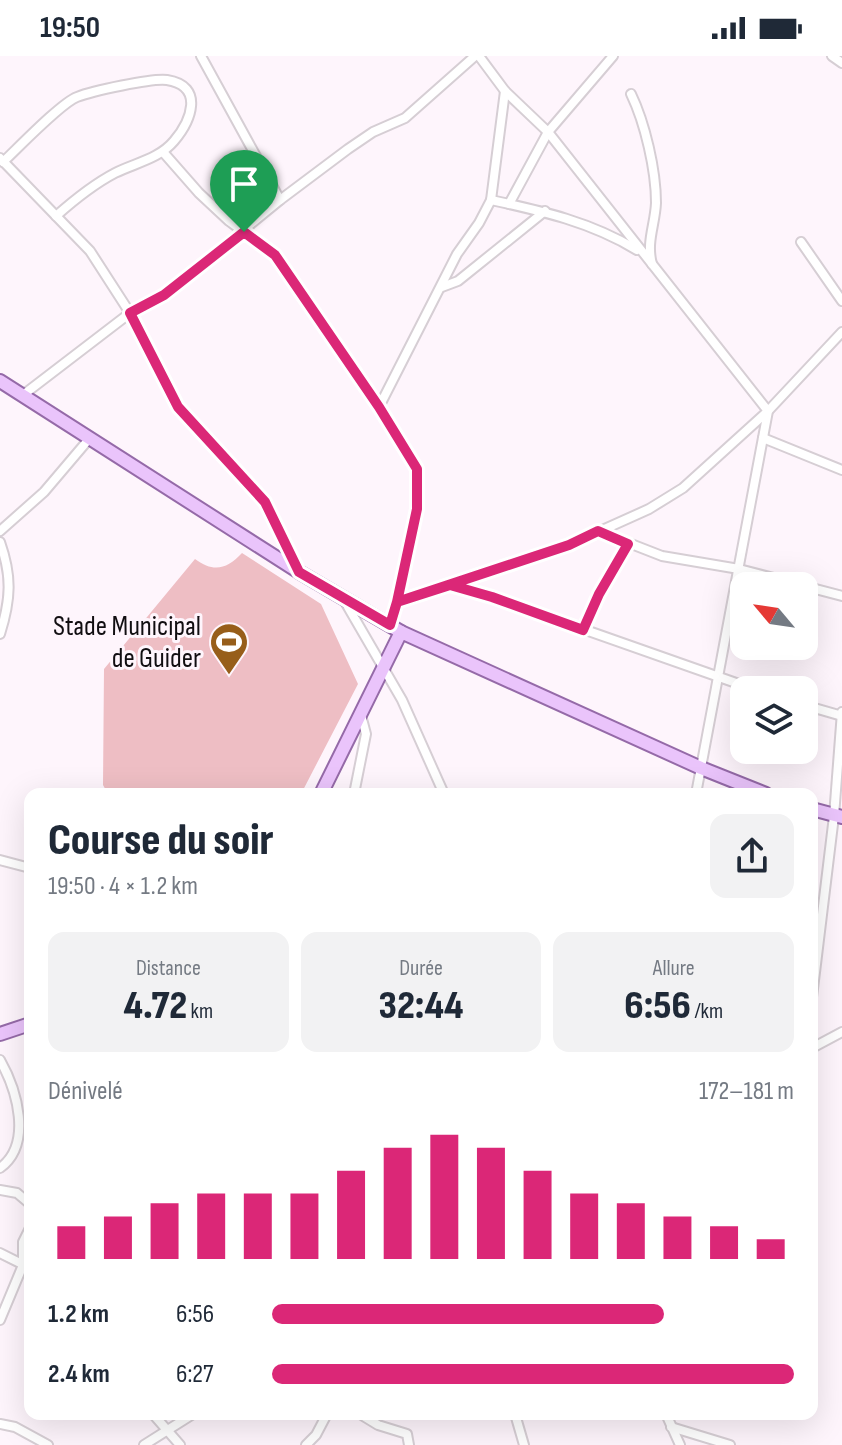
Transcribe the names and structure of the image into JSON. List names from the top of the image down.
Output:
{
  "places": {
    "sports": ["Stade Municipal de Guider"]
  },
  "north": "top left",
  "page": {
    "status": "19:50",
    "heading": ["Course du soir", "19:50 · 4 × 1.2 km"],
    "stats": [
      ["Distance", "4.72 km"],
      ["Durée", "32:44"],
      ["Allure", "6:56 /km"]
    ],
    "chart": ["Dénivelé", "172–181 m"],
    "list": [
      {
        "name": "1.2 km",
        "note": "6:56"
      },
      {
        "name": "2.4 km",
        "note": "6:27"
      }
    ]
  }
}
